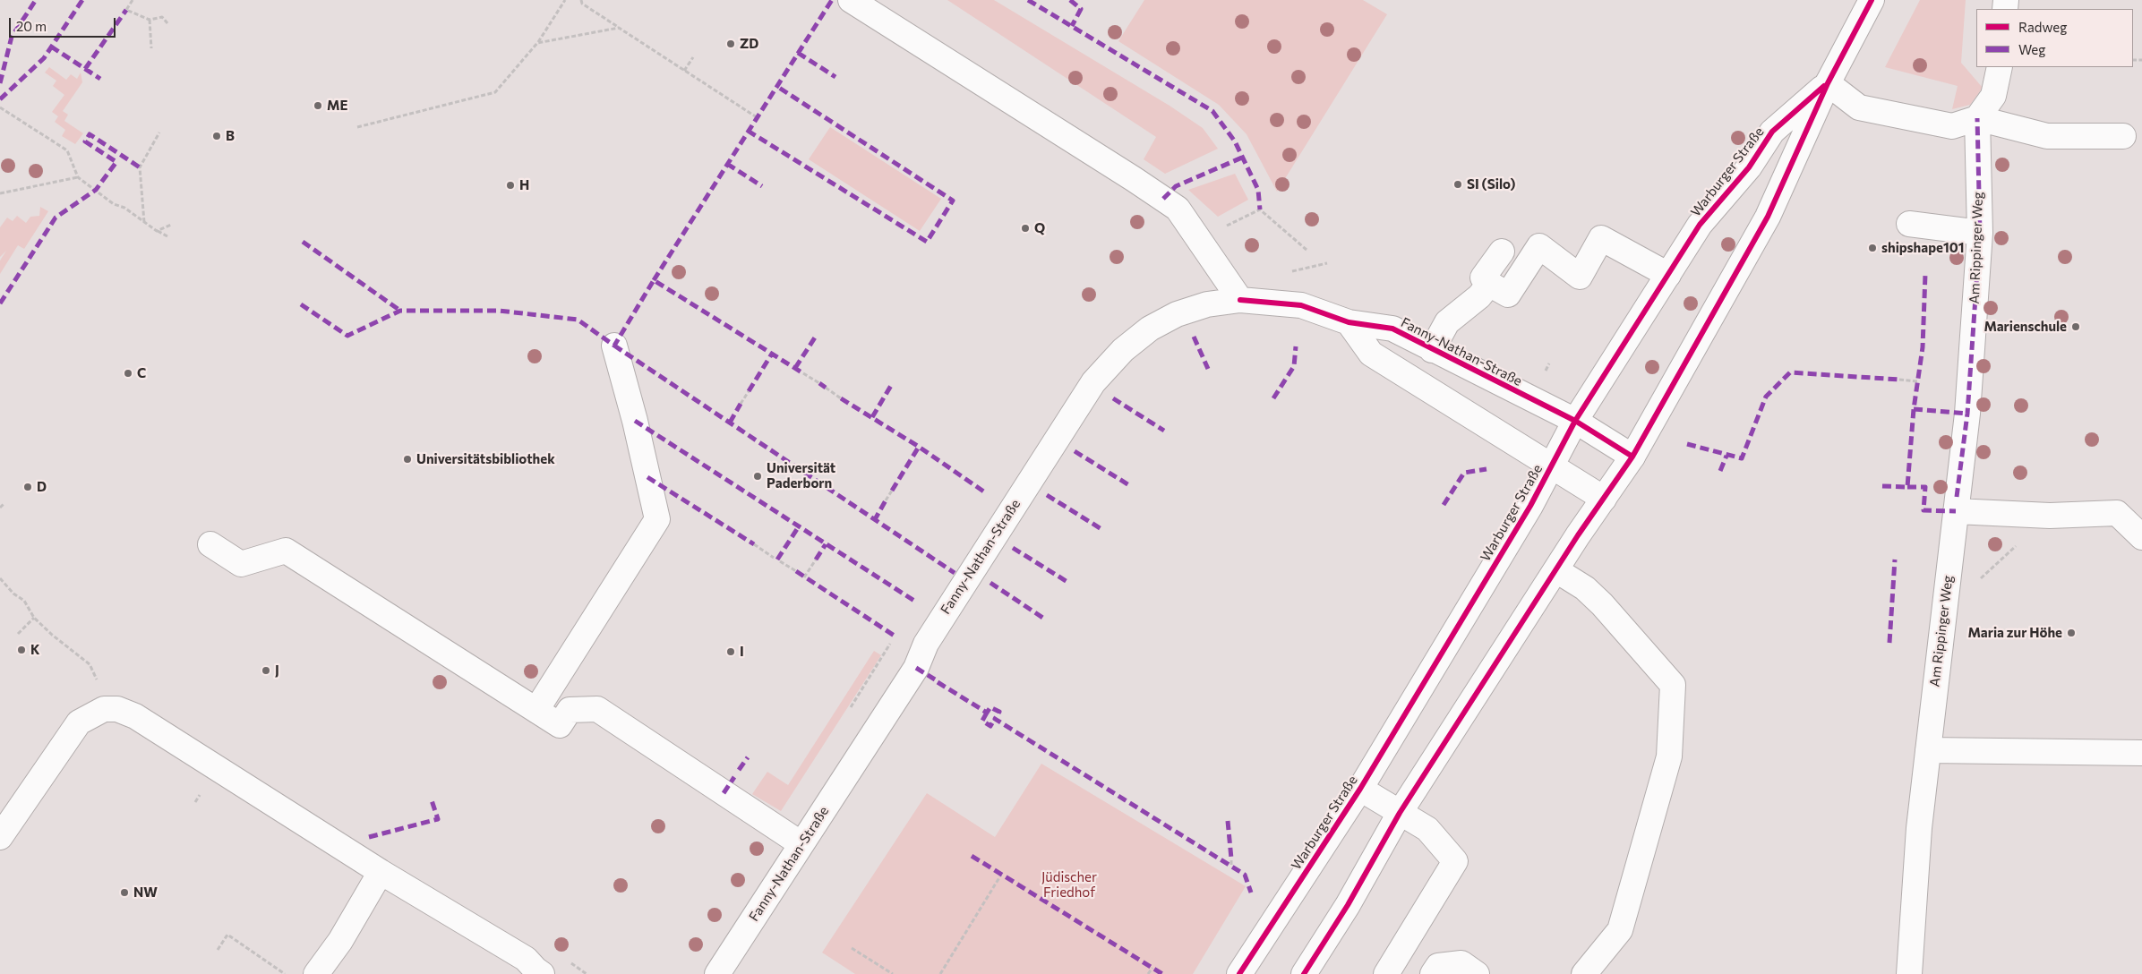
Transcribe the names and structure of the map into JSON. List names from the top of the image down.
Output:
{
  "streets": {
    "main road": ["Warburger Straße", "Am Rippinger Weg", "Fanny-Nathan-Straße"]
  },
  "crossings": [
    ["Warburger Straße", "Fanny-Nathan-Straße"]
  ],
  "parks": ["Jüdischer Friedhof"],
  "places": [
    "ZD",
    "ME",
    "B",
    "SI (Silo)",
    "H",
    "Q",
    "shipshape101",
    "Marienschule",
    "C",
    "Universitätsbibliothek",
    "Universität Paderborn",
    "D",
    "Maria zur Höhe",
    "K",
    "I",
    "J",
    "NW"
  ],
  "legend": ["Radweg", "Weg"],
  "scale_bar": "20 m"
}
